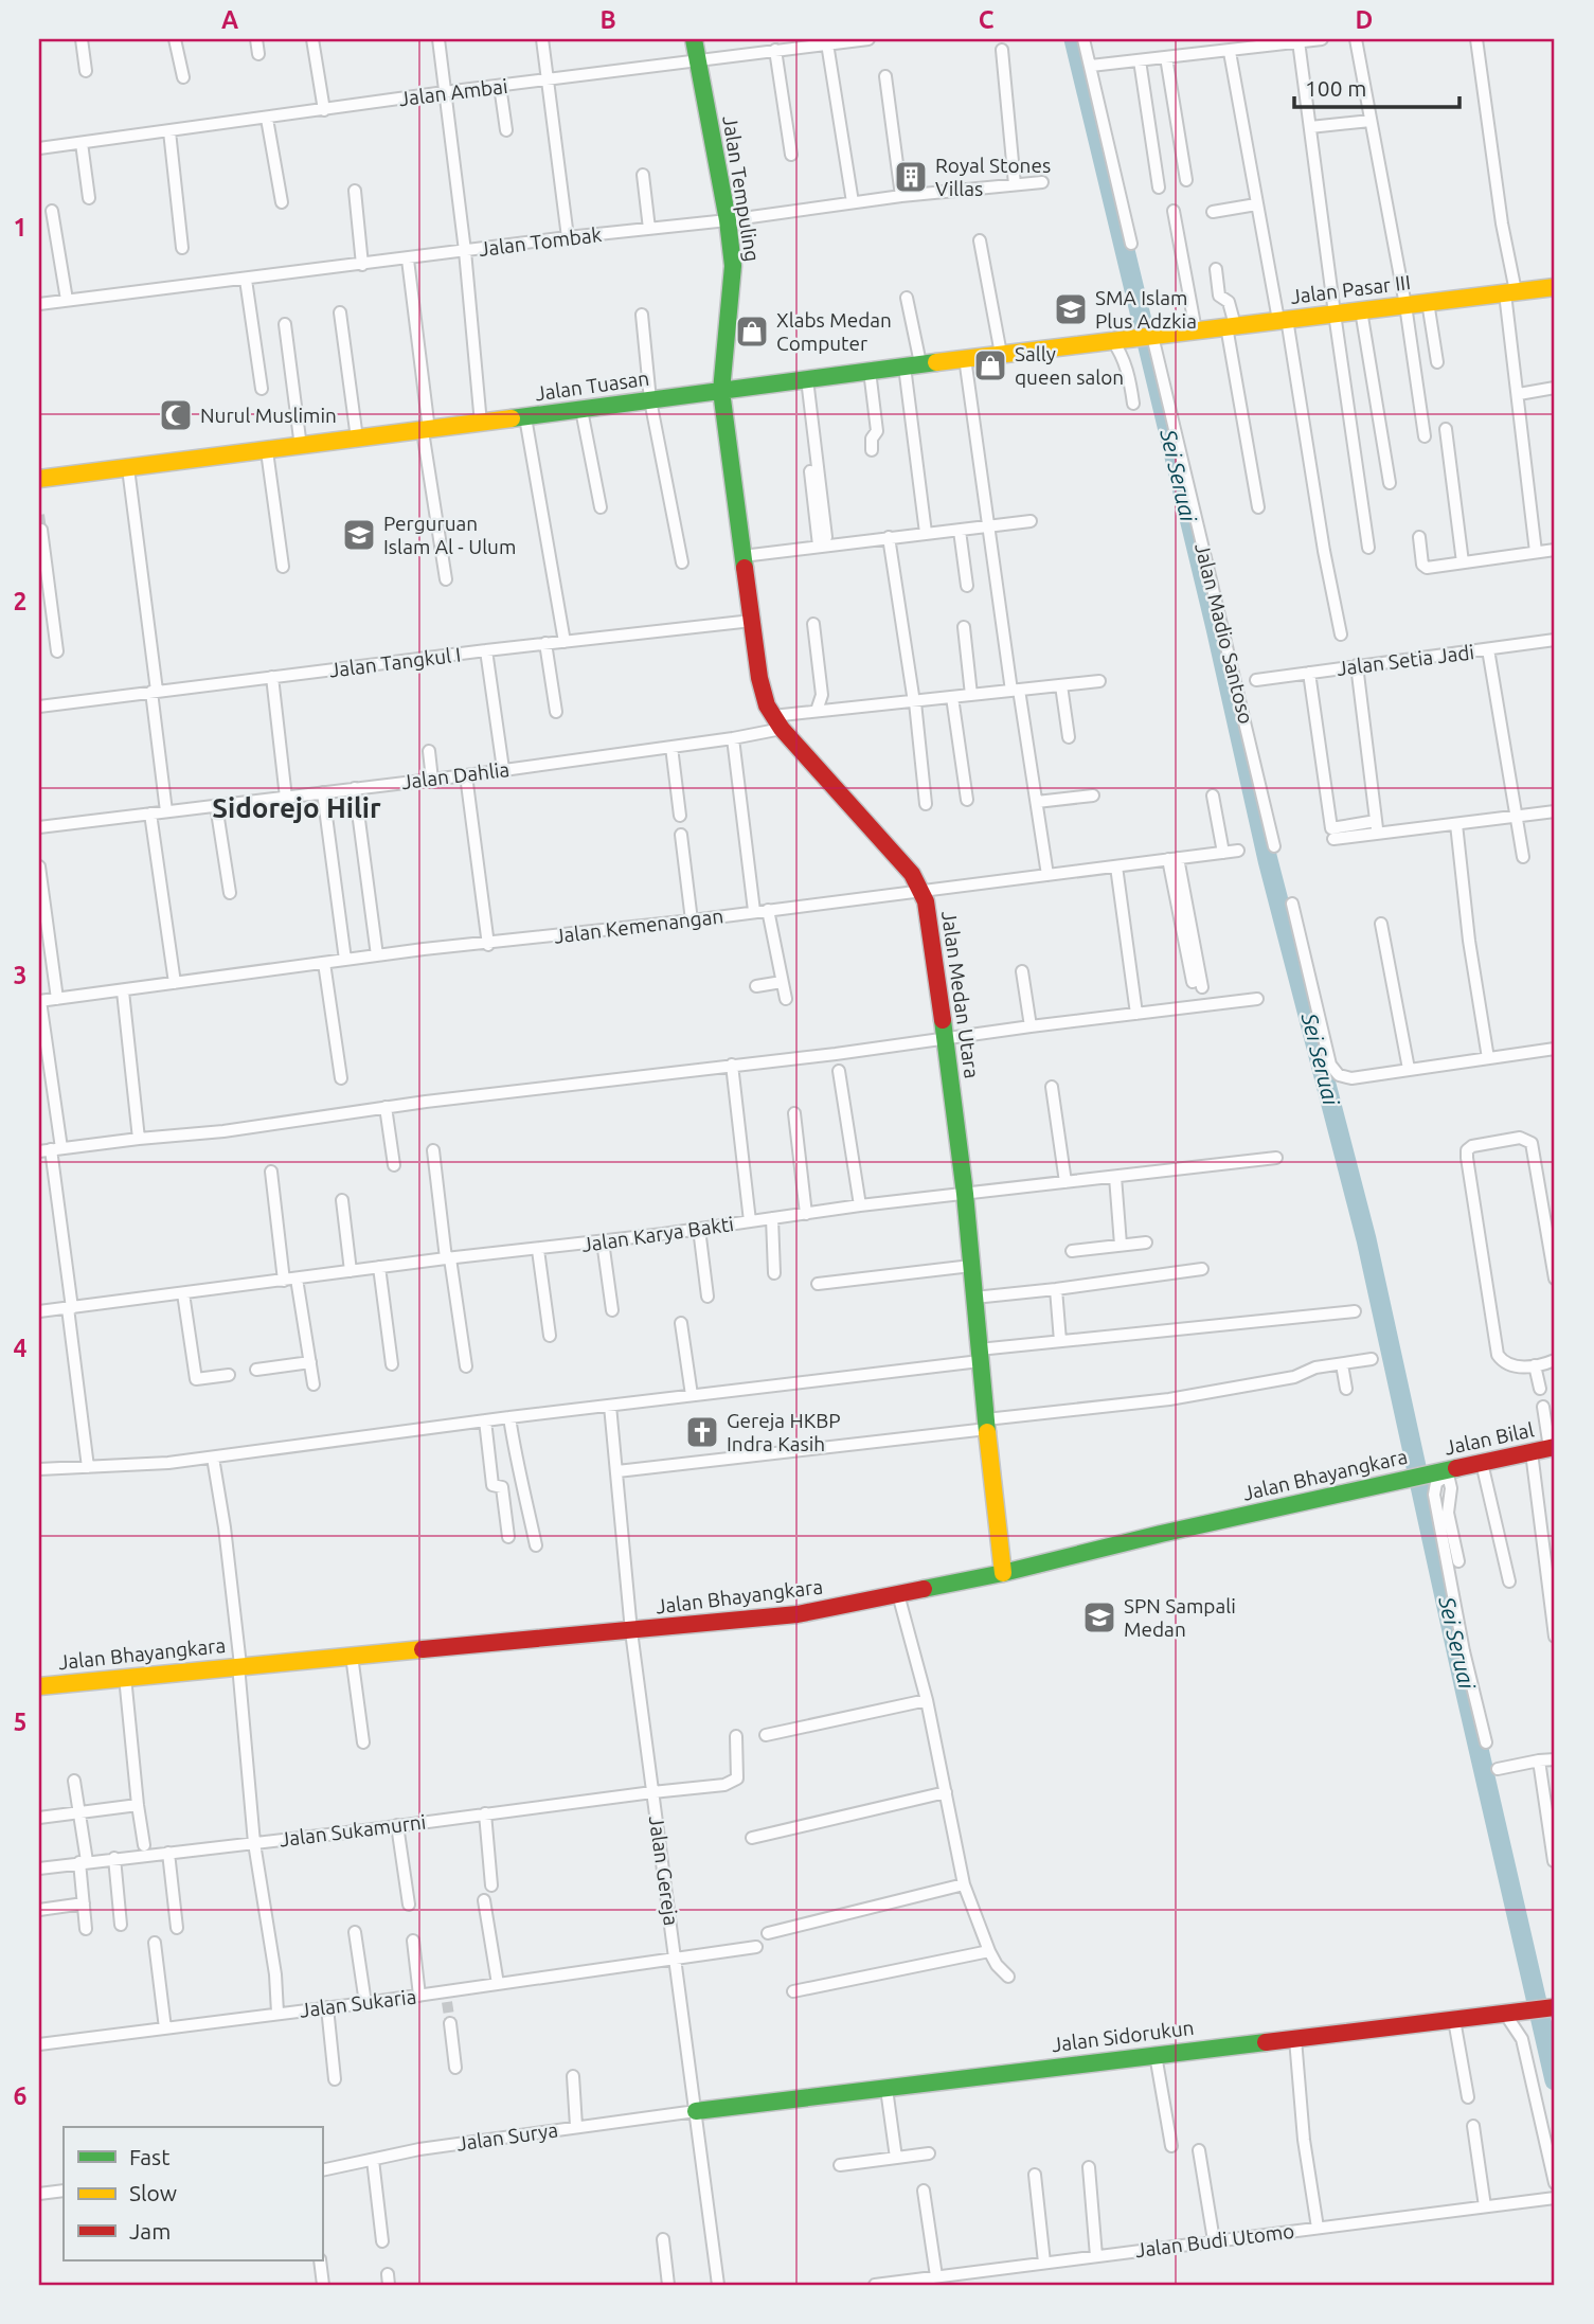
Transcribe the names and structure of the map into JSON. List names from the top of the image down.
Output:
{
  "streets": {
    "street": [
      "Jalan Ambai",
      "Jalan Tempuling",
      "Jalan Tombak",
      "Jalan Pasar III",
      "Jalan Tuasan",
      "Jalan Madio Santoso",
      "Jalan Setia Jadi",
      "Jalan Tangkul I",
      "Jalan Dahlia",
      "Jalan Kemenangan",
      "Jalan Medan Utara",
      "Jalan Karya Bakti",
      "Jalan Bilal",
      "Jalan Bhayangkara",
      "Jalan Sukamurni",
      "Jalan Gereja",
      "Jalan Sukaria",
      "Jalan Sidorukun",
      "Jalan Surya",
      "Jalan Budi Utomo"
    ]
  },
  "crossings": [
    ["Jalan Ambai", "Jalan Tempuling"],
    ["Jalan Tempuling", "Jalan Tombak"],
    ["Jalan Tempuling", "Jalan Tuasan"],
    ["Jalan Tempuling", "Jalan Medan Utara"],
    ["Jalan Pasar III", "Jalan Tuasan"],
    ["Jalan Pasar III", "Jalan Madio Santoso"],
    ["Jalan Tuasan", "Jalan Madio Santoso"],
    ["Jalan Tuasan", "Jalan Medan Utara"],
    ["Jalan Tangkul I", "Jalan Medan Utara"],
    ["Jalan Dahlia", "Jalan Medan Utara"],
    ["Jalan Kemenangan", "Jalan Medan Utara"],
    ["Jalan Medan Utara", "Jalan Karya Bakti"],
    ["Jalan Medan Utara", "Jalan Bhayangkara"],
    ["Jalan Bilal", "Jalan Bhayangkara"],
    ["Jalan Bhayangkara", "Jalan Gereja"],
    ["Jalan Sukamurni", "Jalan Gereja"],
    ["Jalan Gereja", "Jalan Sukaria"],
    ["Jalan Gereja", "Jalan Sidorukun"],
    ["Jalan Gereja", "Jalan Surya"],
    ["Jalan Sidorukun", "Jalan Surya"]
  ],
  "districts": ["Sidorejo Hilir"],
  "water": ["Sei Seruai"],
  "places": {
    "building": ["Royal Stones Villas"],
    "school or university": ["SMA Islam Plus Adzkia", "Perguruan Islam Al - Ulum", "SPN Sampali Medan"],
    "shop": ["Xlabs Medan Computer", "Sally queen salon"],
    "mosque": ["Nurul Muslimin"],
    "church": ["Gereja HKBP Indra Kasih"]
  },
  "legend": ["Fast", "Slow", "Jam"],
  "scale_bar": "100 m",
  "grid": {
    "columns": [
      "A",
      "B",
      "C",
      "D"
    ],
    "rows": [
      "1",
      "2",
      "3",
      "4",
      "5",
      "6"
    ]
  }
}
